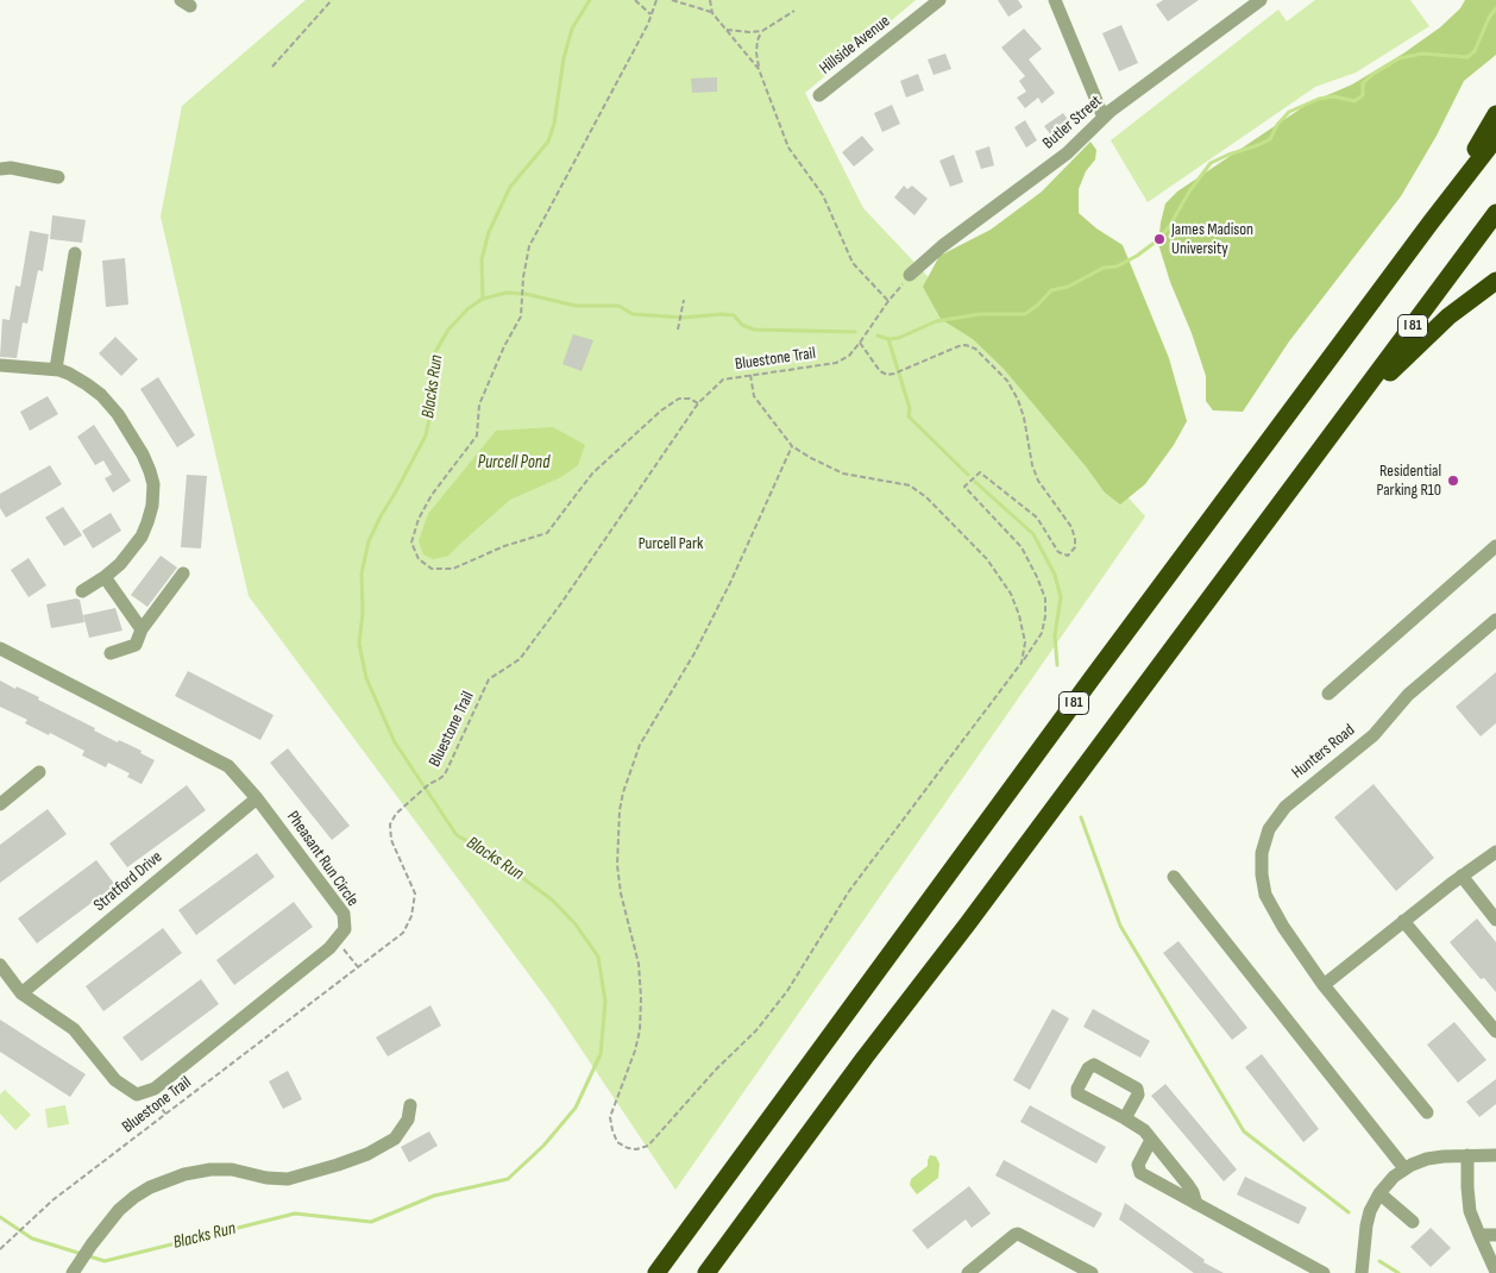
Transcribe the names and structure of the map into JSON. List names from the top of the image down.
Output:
{
  "streets": {
    "highway": ["I 81"],
    "street": [
      "Hillside Avenue",
      "Butler Street",
      "Hunters Road",
      "Pheasant Run Circle",
      "Stratford Drive"
    ],
    "path": ["Bluestone Trail"]
  },
  "crossings": [
    ["Butler Street", "Bluestone Trail"],
    ["Pheasant Run Circle", "Stratford Drive"]
  ],
  "water": ["Blacks Run", "Purcell Pond"],
  "parks": ["Purcell Park"],
  "places": ["James Madison University", "Residential Parking R10"]
}
